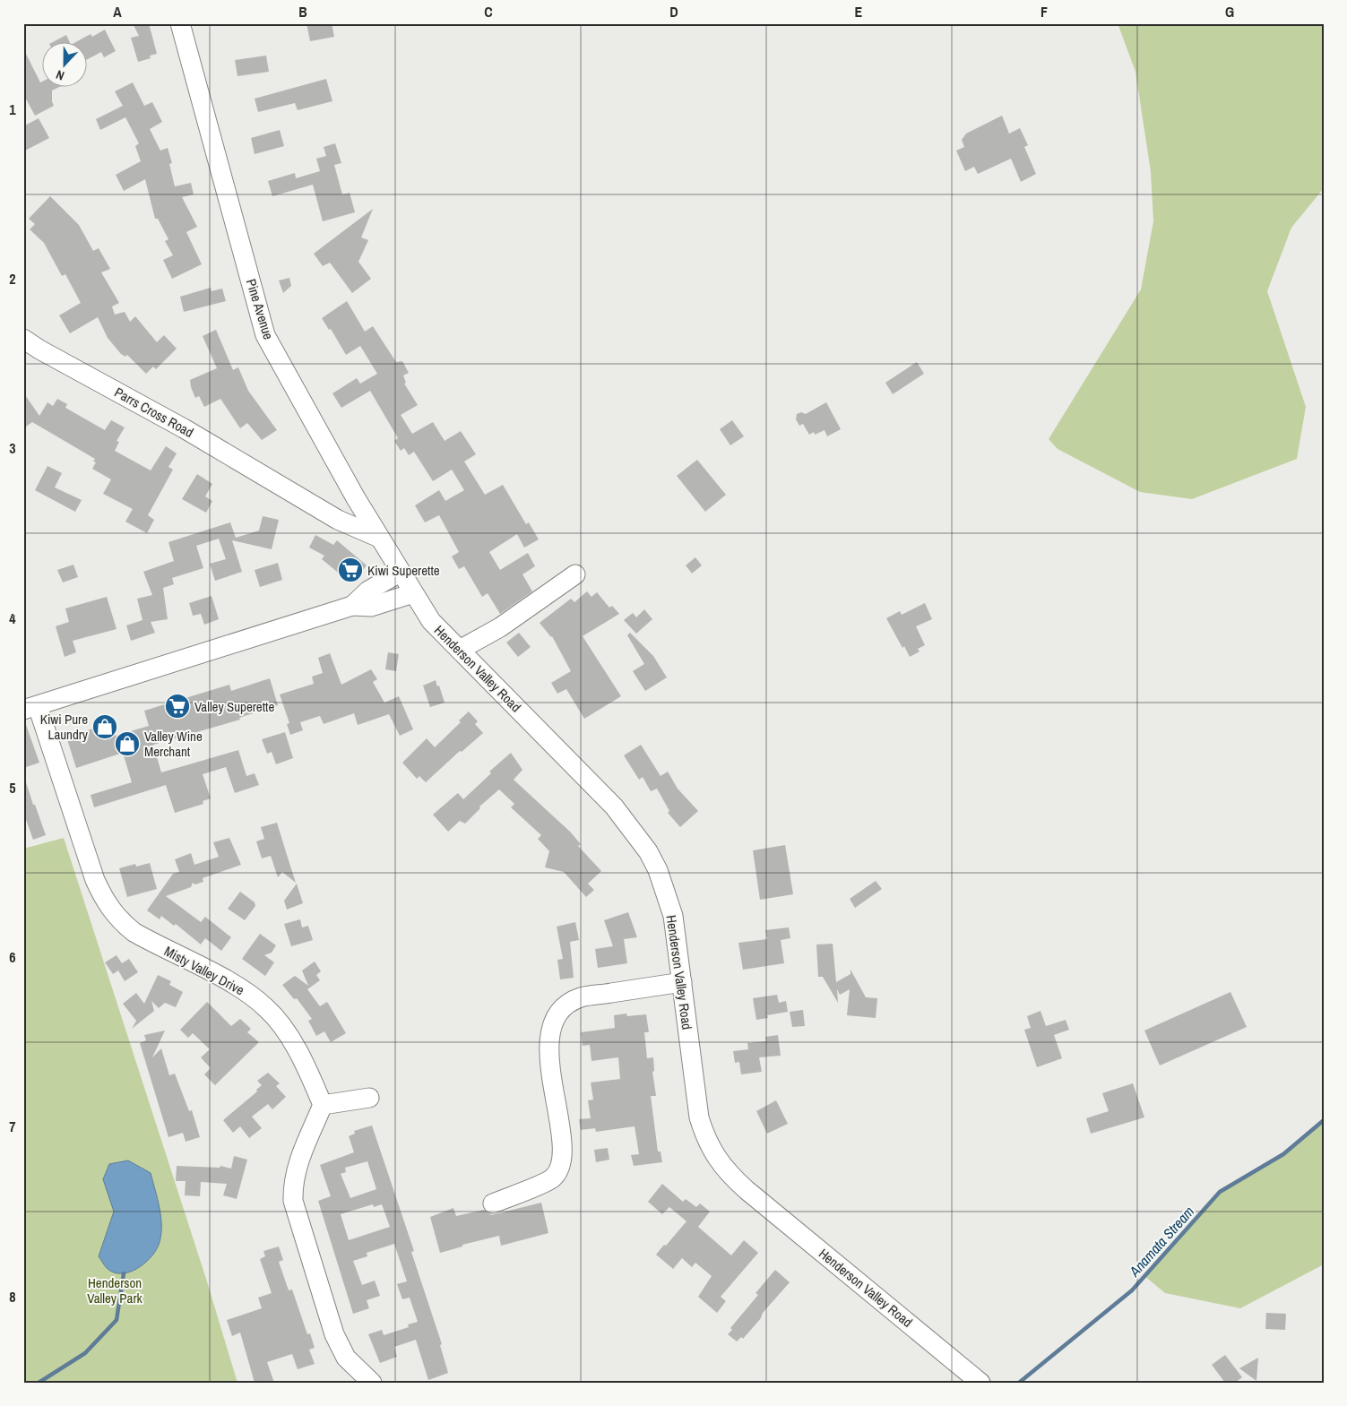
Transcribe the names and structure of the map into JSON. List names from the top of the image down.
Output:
{
  "streets": {
    "street": [
      "Pine Avenue",
      "Parrs Cross Road",
      "Henderson Valley Road",
      "Misty Valley Drive"
    ]
  },
  "crossings": [
    ["Pine Avenue", "Parrs Cross Road"],
    ["Pine Avenue", "Henderson Valley Road"]
  ],
  "water": ["Anamata Stream"],
  "parks": ["Henderson Valley Park"],
  "places": {
    "supermarket": ["Kiwi Superette", "Valley Superette"],
    "shop": ["Kiwi Pure Laundry", "Valley Wine Merchant"]
  },
  "north": "bottom",
  "grid": {
    "columns": [
      "A",
      "B",
      "C",
      "D",
      "E",
      "F",
      "G"
    ],
    "rows": [
      "1",
      "2",
      "3",
      "4",
      "5",
      "6",
      "7",
      "8"
    ]
  }
}
